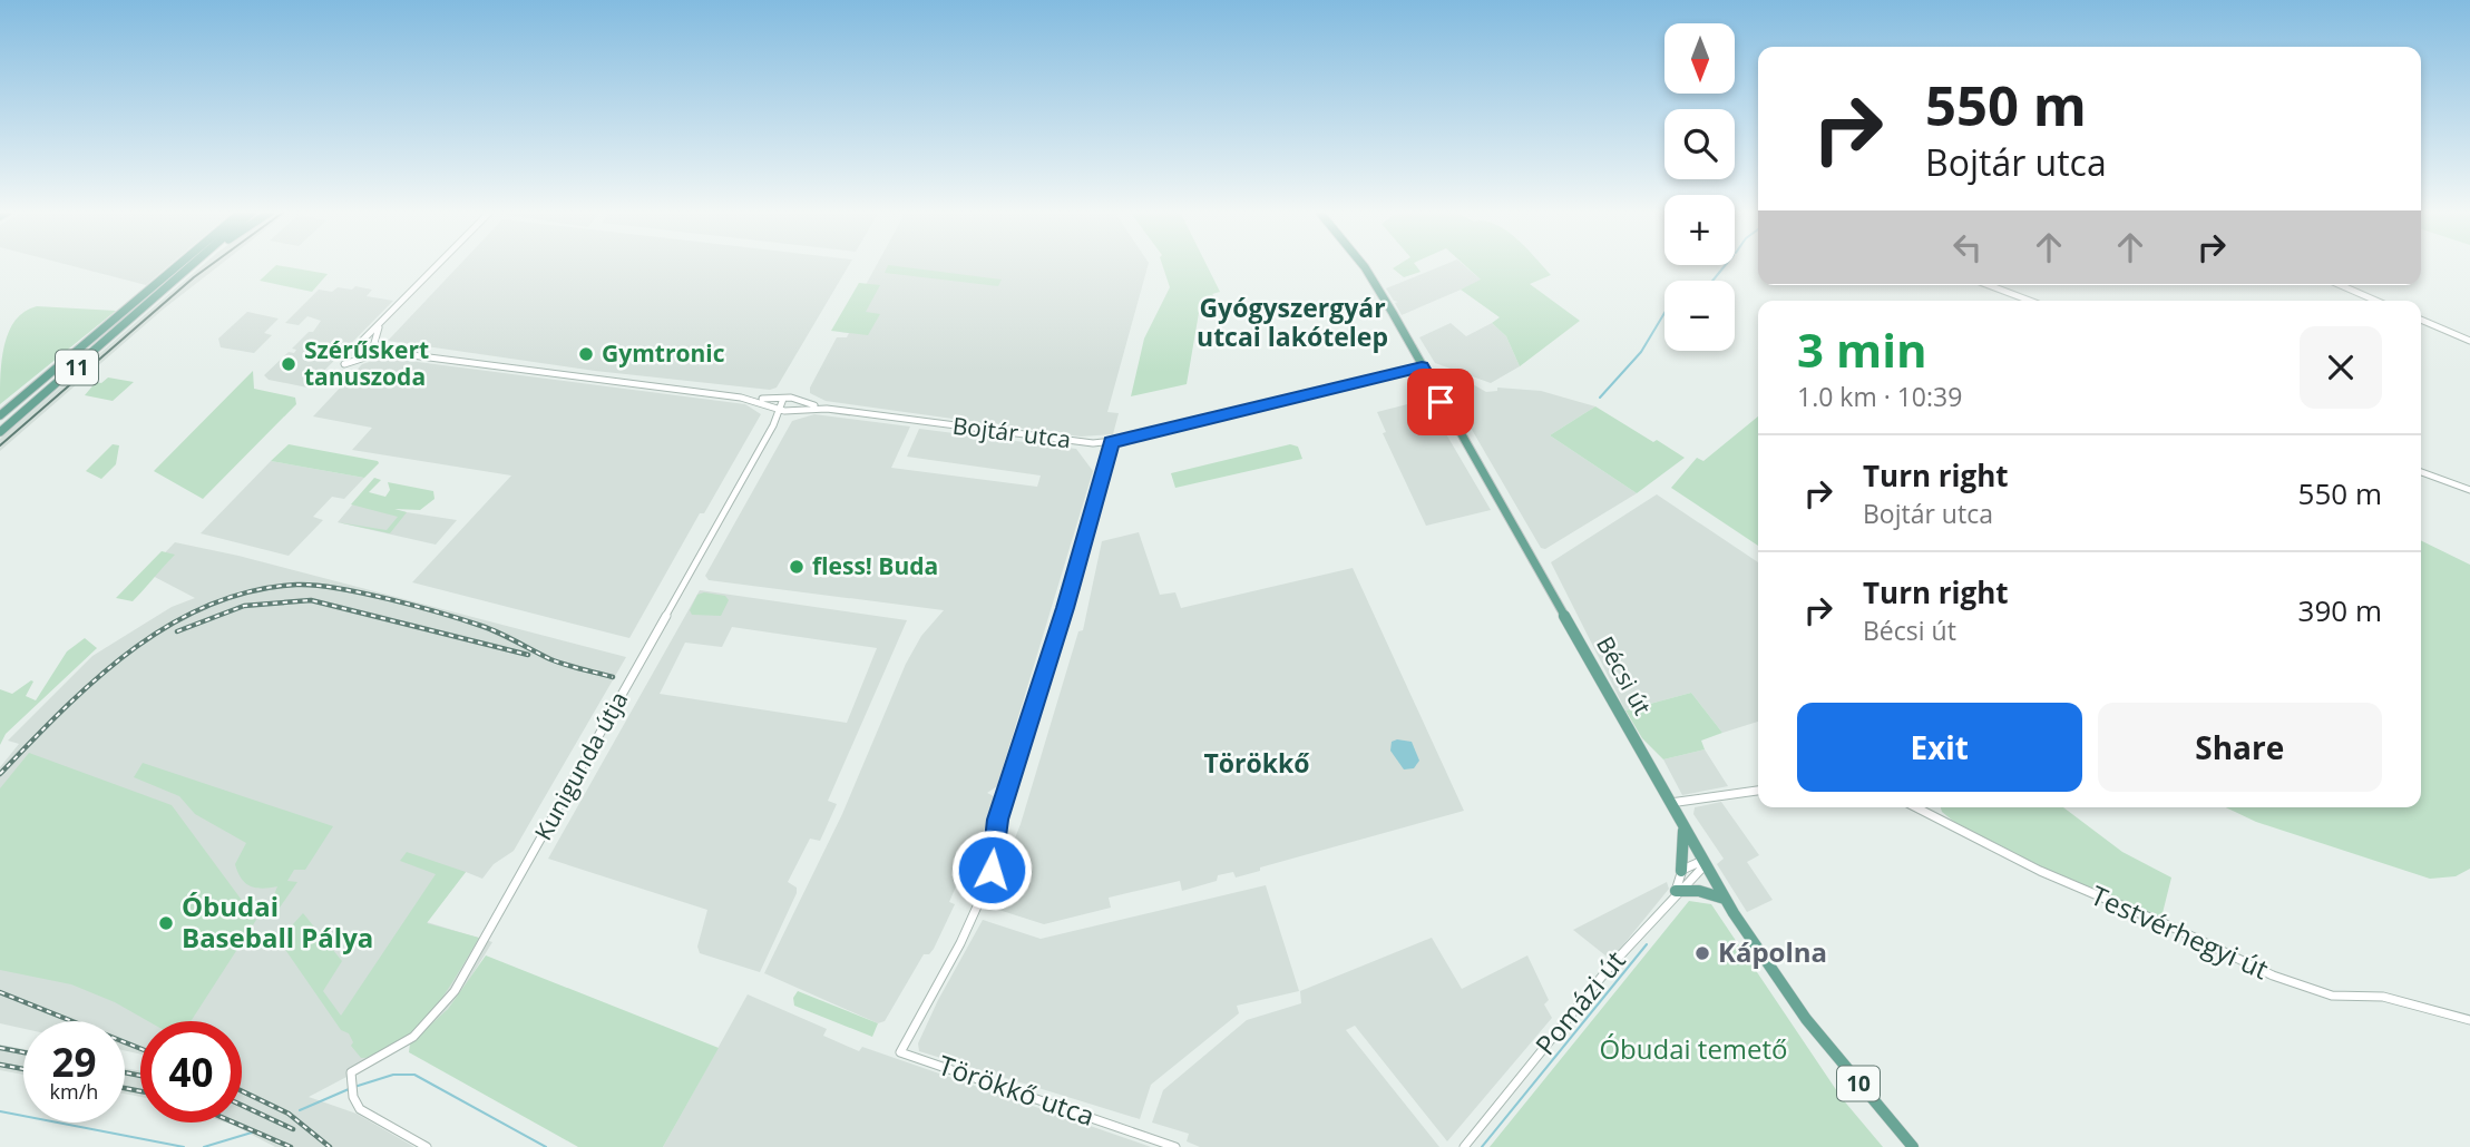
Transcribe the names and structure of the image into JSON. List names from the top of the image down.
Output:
{
  "streets": {
    "main road": ["11", "Bécsi út", "10"],
    "street": [
      "Bojtár utca",
      "Kunigunda útja",
      "Testvérhegyi út",
      "Pomázi út",
      "Törökkő utca"
    ]
  },
  "crossings": [
    ["Bojtár utca", "Bécsi út"],
    ["Bojtár utca", "Kunigunda útja"],
    ["Bojtár utca", "Törökkő utca"],
    ["Bécsi út", "Pomázi út"]
  ],
  "districts": ["Gyógyszergyár utcai lakótelep", "Törökkő"],
  "parks": ["Óbudai temető"],
  "places": [
    "Gymtronic",
    "Szérűskert tanuszoda",
    "fless! Buda",
    "Óbudai Baseball Pálya",
    "Kápolna"
  ],
  "north": "bottom",
  "page": {
    "map_buttons": ["+", "−"],
    "turn": ["550 m", "Bojtár utca"],
    "heading": ["3 min", "1.0 km · 10:39"],
    "list": [
      {
        "name": "Turn right",
        "note": "Bojtár utca",
        "value": "550 m"
      },
      {
        "name": "Turn right",
        "note": "Bécsi út",
        "value": "390 m"
      }
    ],
    "buttons": ["Exit", "Share"],
    "speed": "29 km/h",
    "limit": "40"
  }
}
